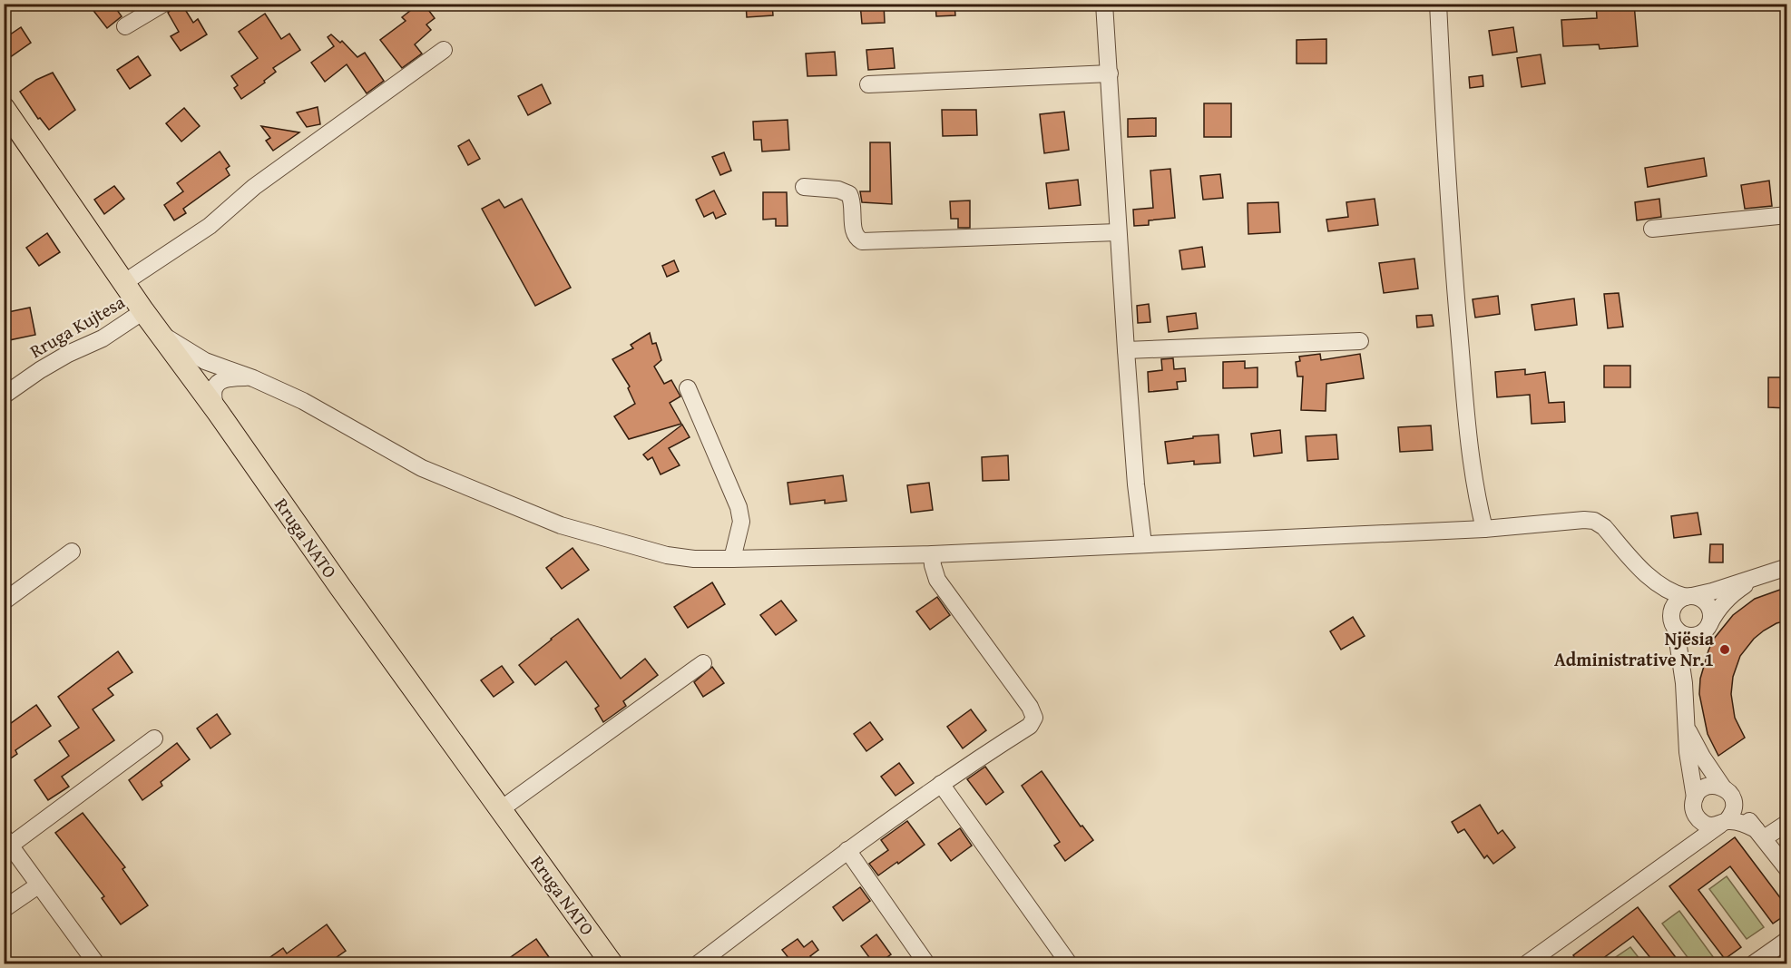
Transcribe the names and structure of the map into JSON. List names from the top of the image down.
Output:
{
  "streets": {
    "main road": ["Rruga NATO"],
    "street": ["Rruga Kujtesa"]
  },
  "crossings": [
    ["Rruga Kujtesa", "Rruga NATO"]
  ],
  "places": ["Njësia Administrative Nr.1"]
}
